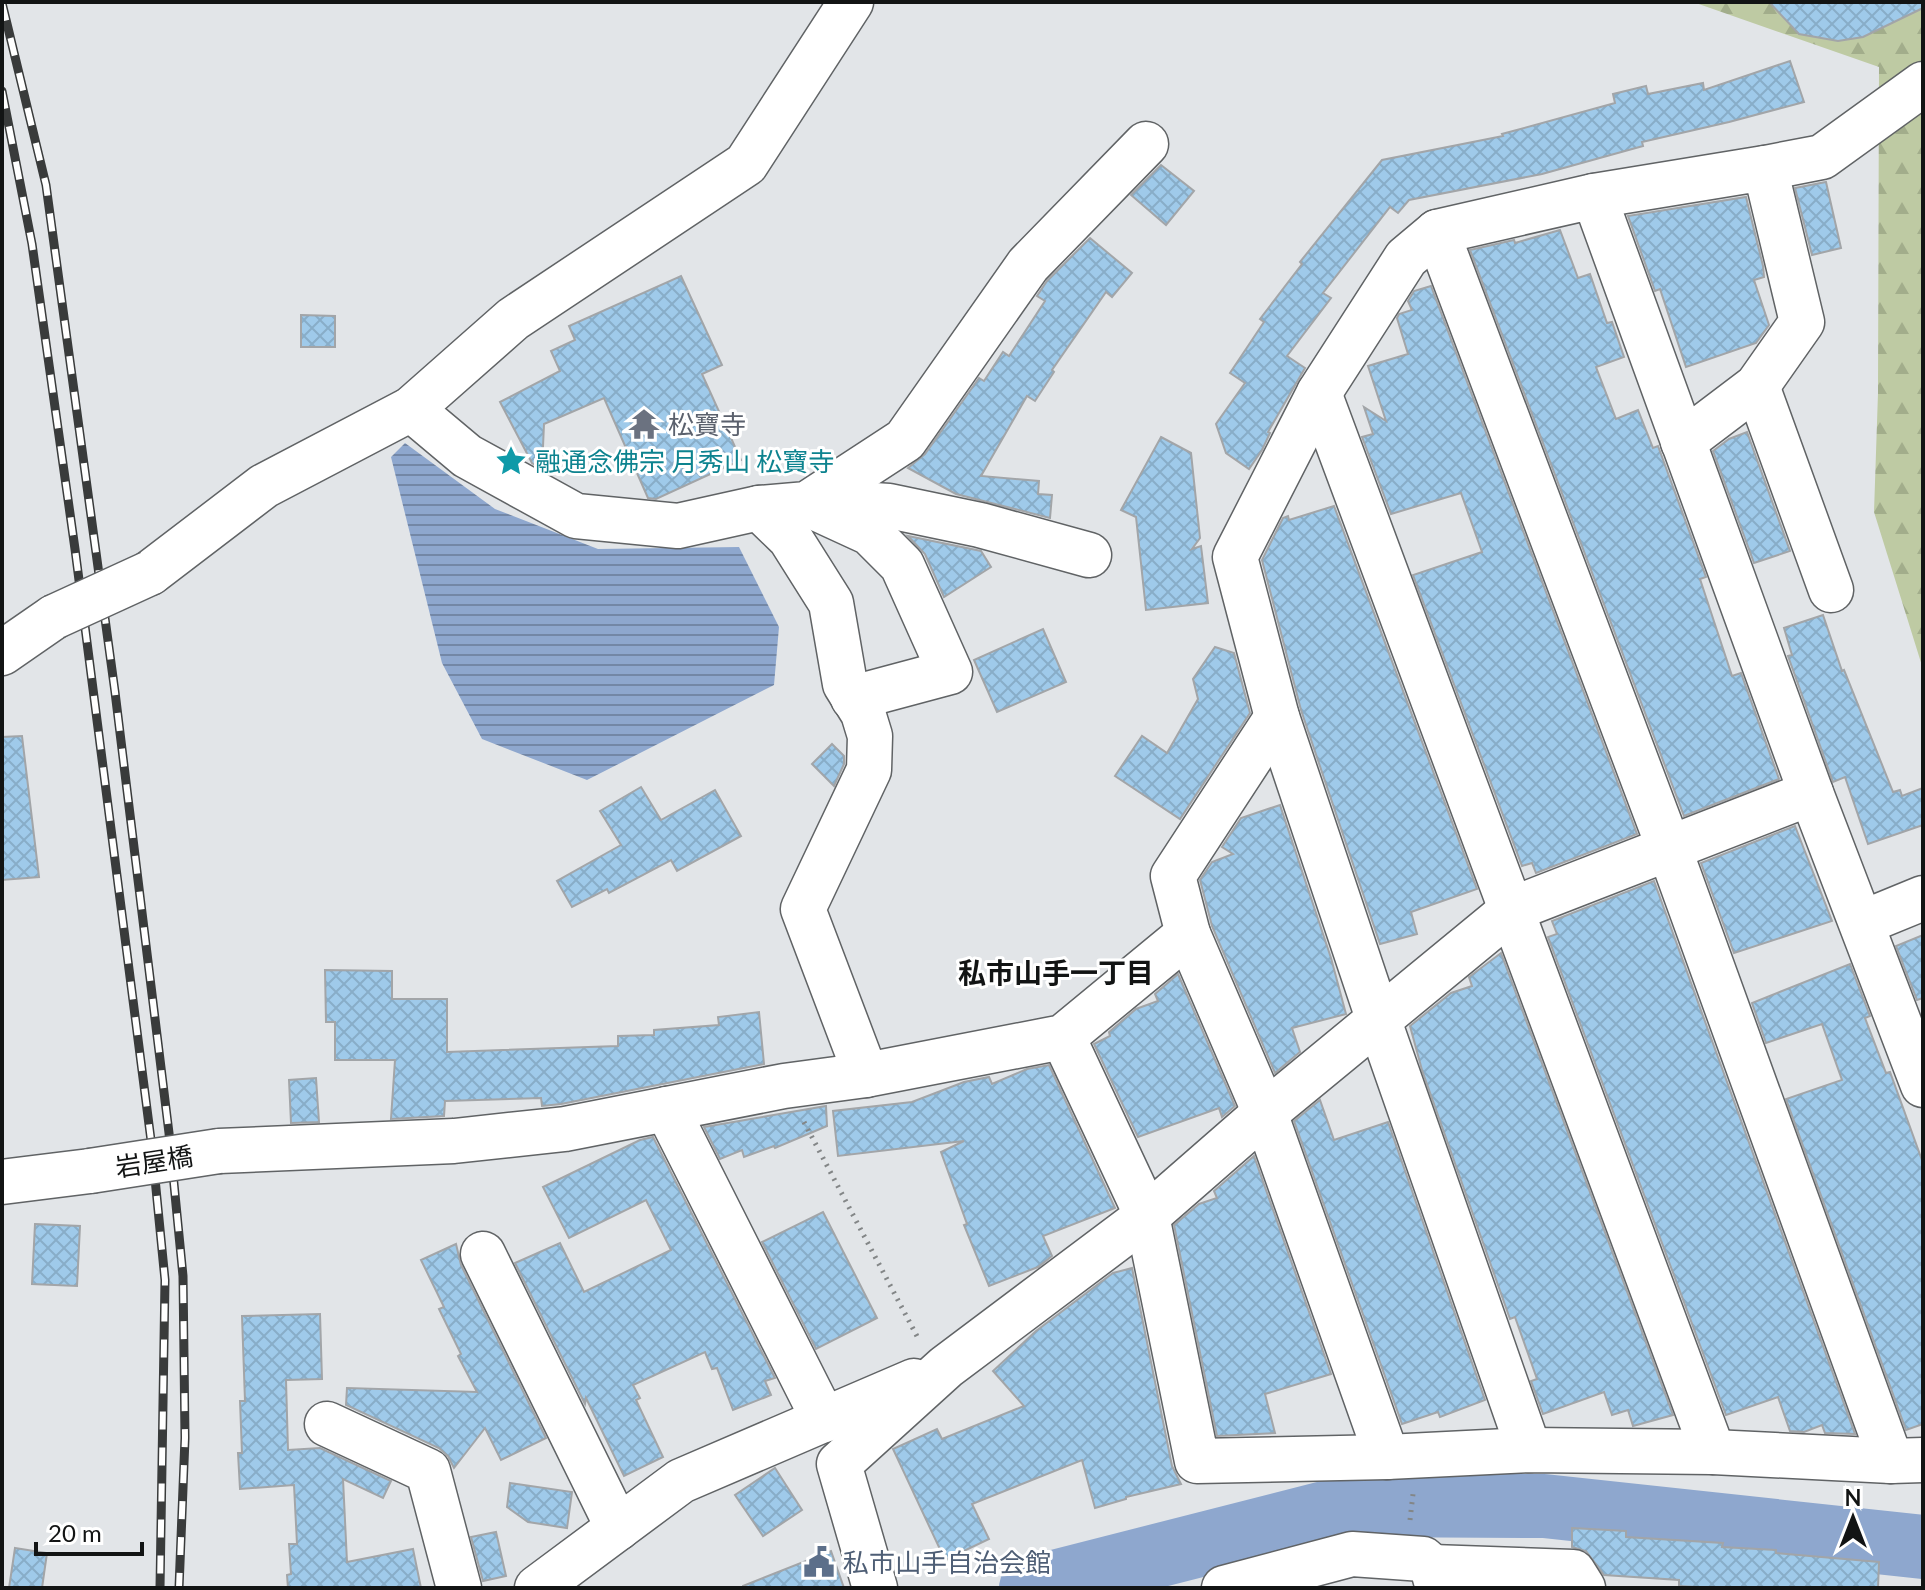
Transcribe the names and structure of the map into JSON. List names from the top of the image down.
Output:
{
  "streets": {
    "street": ["岩屋橋"]
  },
  "districts": ["私市山手一丁目"],
  "places": {
    "temple": ["松寶寺"],
    "place": ["融通念佛宗 月秀山 松寶寺"],
    "public building": ["私市山手自治会館"]
  },
  "scale_bar": "20 m",
  "north": "top"
}
